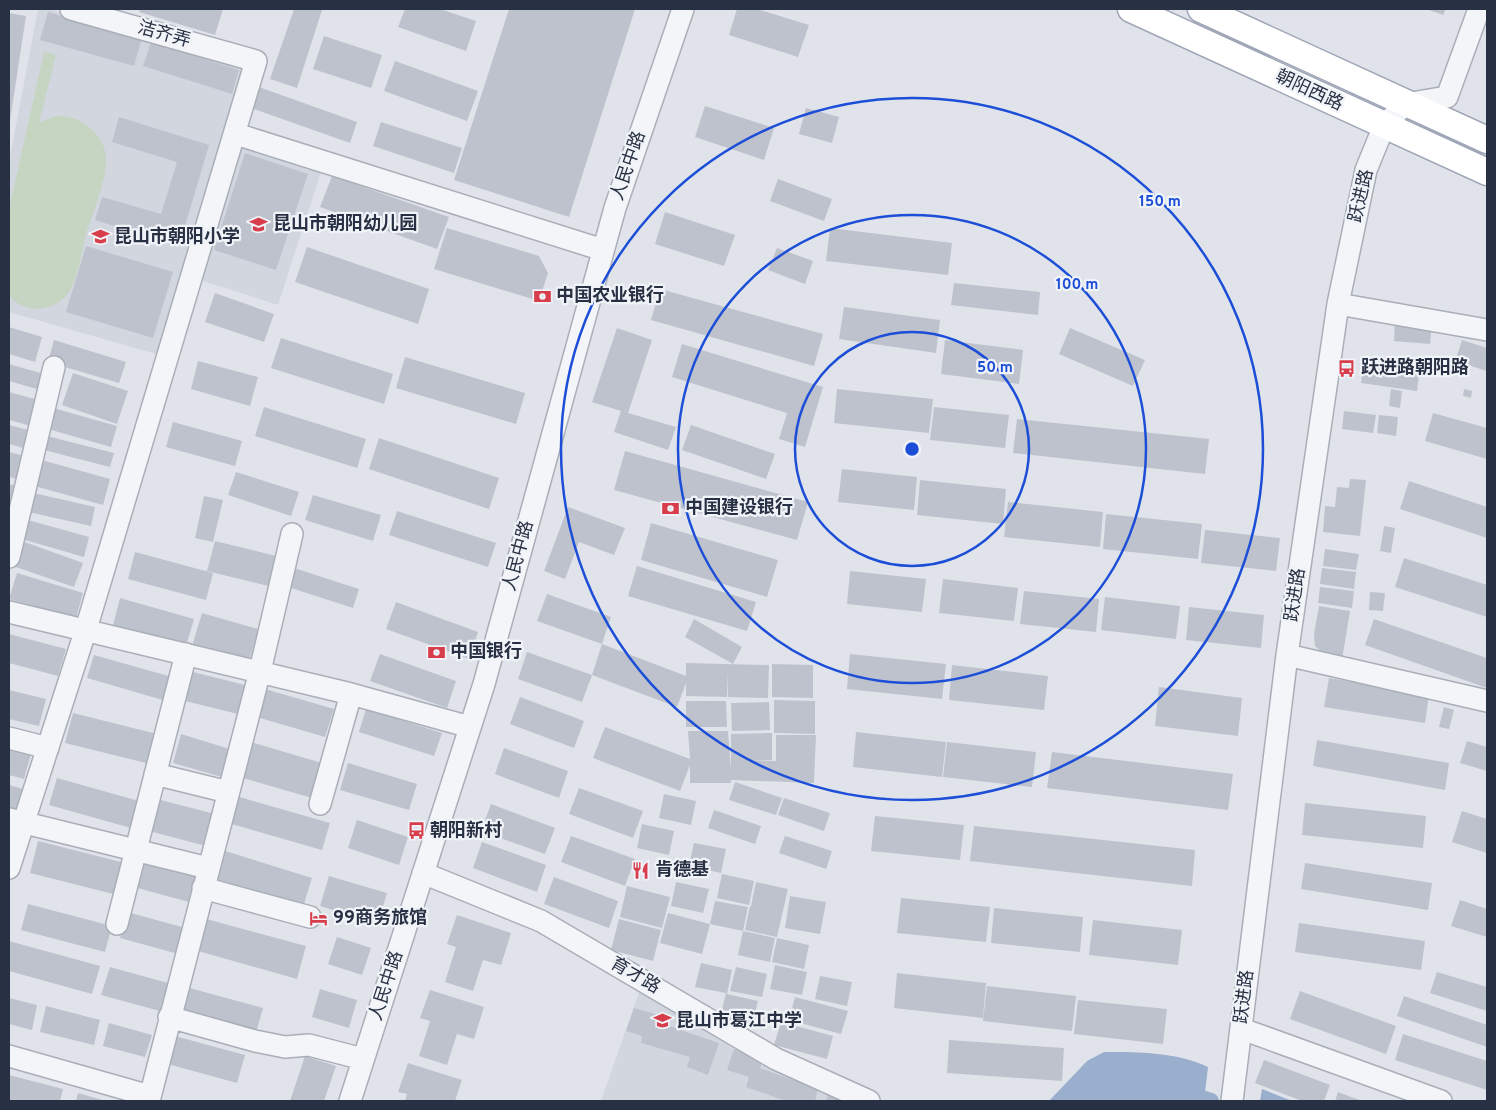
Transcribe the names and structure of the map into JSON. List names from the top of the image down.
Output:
{
  "streets": {
    "main road": ["朝阳西路"],
    "street": [
      "洁齐弄",
      "人民中路",
      "跃进路",
      "育才路"
    ]
  },
  "crossings": [
    ["朝阳西路", "跃进路"],
    ["人民中路", "育才路"]
  ],
  "places": {
    "school or university": ["昆山市朝阳幼儿园", "昆山市朝阳小学", "昆山市葛江中学"],
    "bank": ["中国农业银行", "中国建设银行", "中国银行"],
    "bus stop": ["跃进路朝阳路", "朝阳新村"],
    "restaurant": ["肯德基"],
    "hotel": ["99商务旅馆"]
  },
  "rings": ["150 m", "100 m", "50 m"]
}
